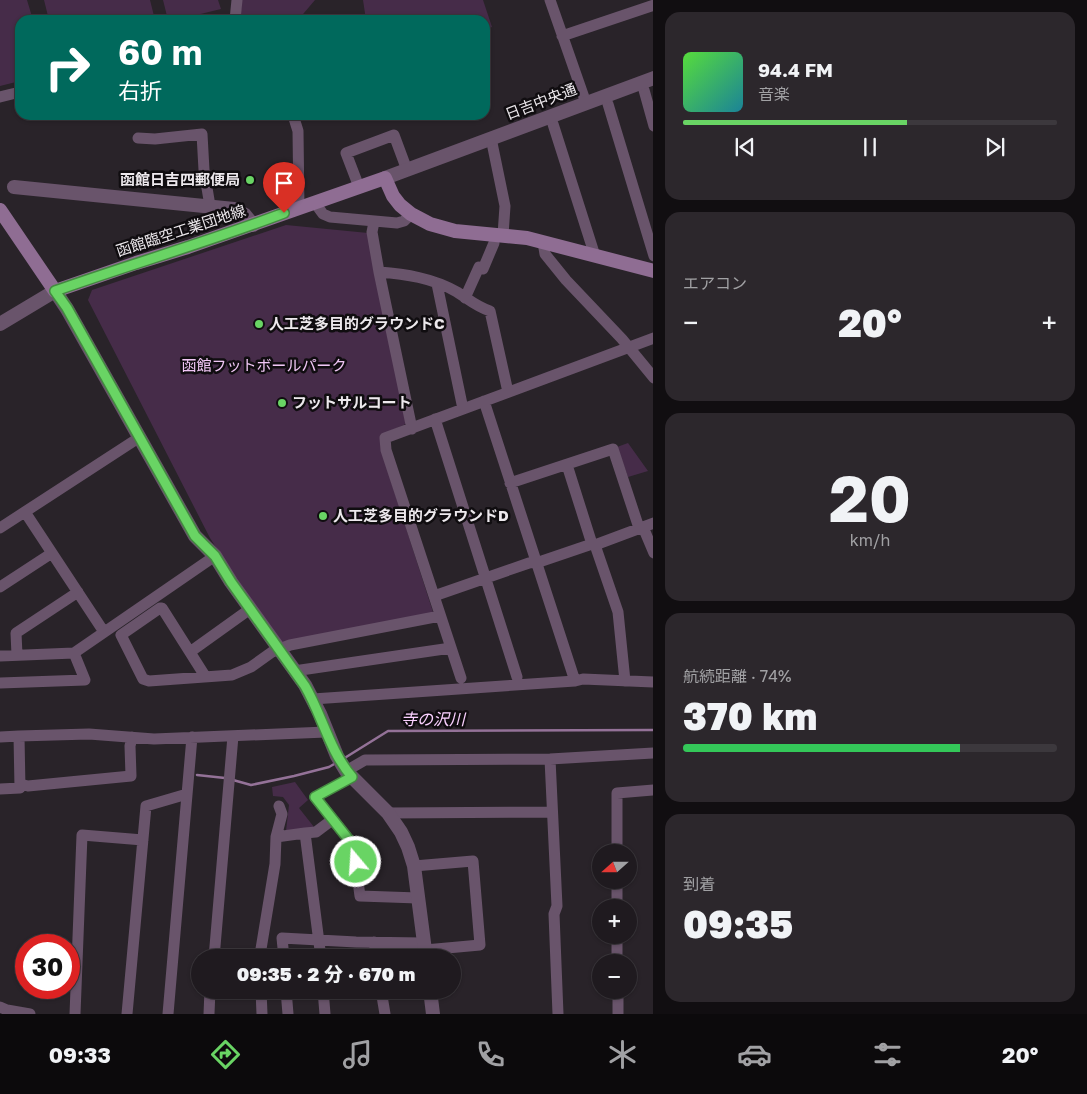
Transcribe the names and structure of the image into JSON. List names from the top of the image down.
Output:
{
  "streets": {
    "main road": ["函館臨空工業団地線"],
    "street": ["日吉中央通"]
  },
  "crossings": [
    ["日吉中央通", "函館臨空工業団地線"]
  ],
  "water": ["寺の沢川"],
  "parks": ["函館フットボールパーク"],
  "places": [
    "函館日吉四郵便局",
    "人工芝多目的グラウンドC",
    "フットサルコート",
    "人工芝多目的グラウンドD"
  ],
  "north": "left",
  "page": {
    "turn": ["60 m", "右折"],
    "song": ["94.4 FM", "音楽"],
    "tile": [
      "エアコン",
      ["20", "km/h"],
      ["航続距離 · 74%", "370 km"],
      ["到着", "09:35"]
    ],
    "heat": ["−", "20°", "+"],
    "map_buttons": ["+", "−"],
    "limit": "30",
    "trip": "09:35 · 2 分 · 670 m",
    "tabs": ["09:33", "20°"]
  }
}
